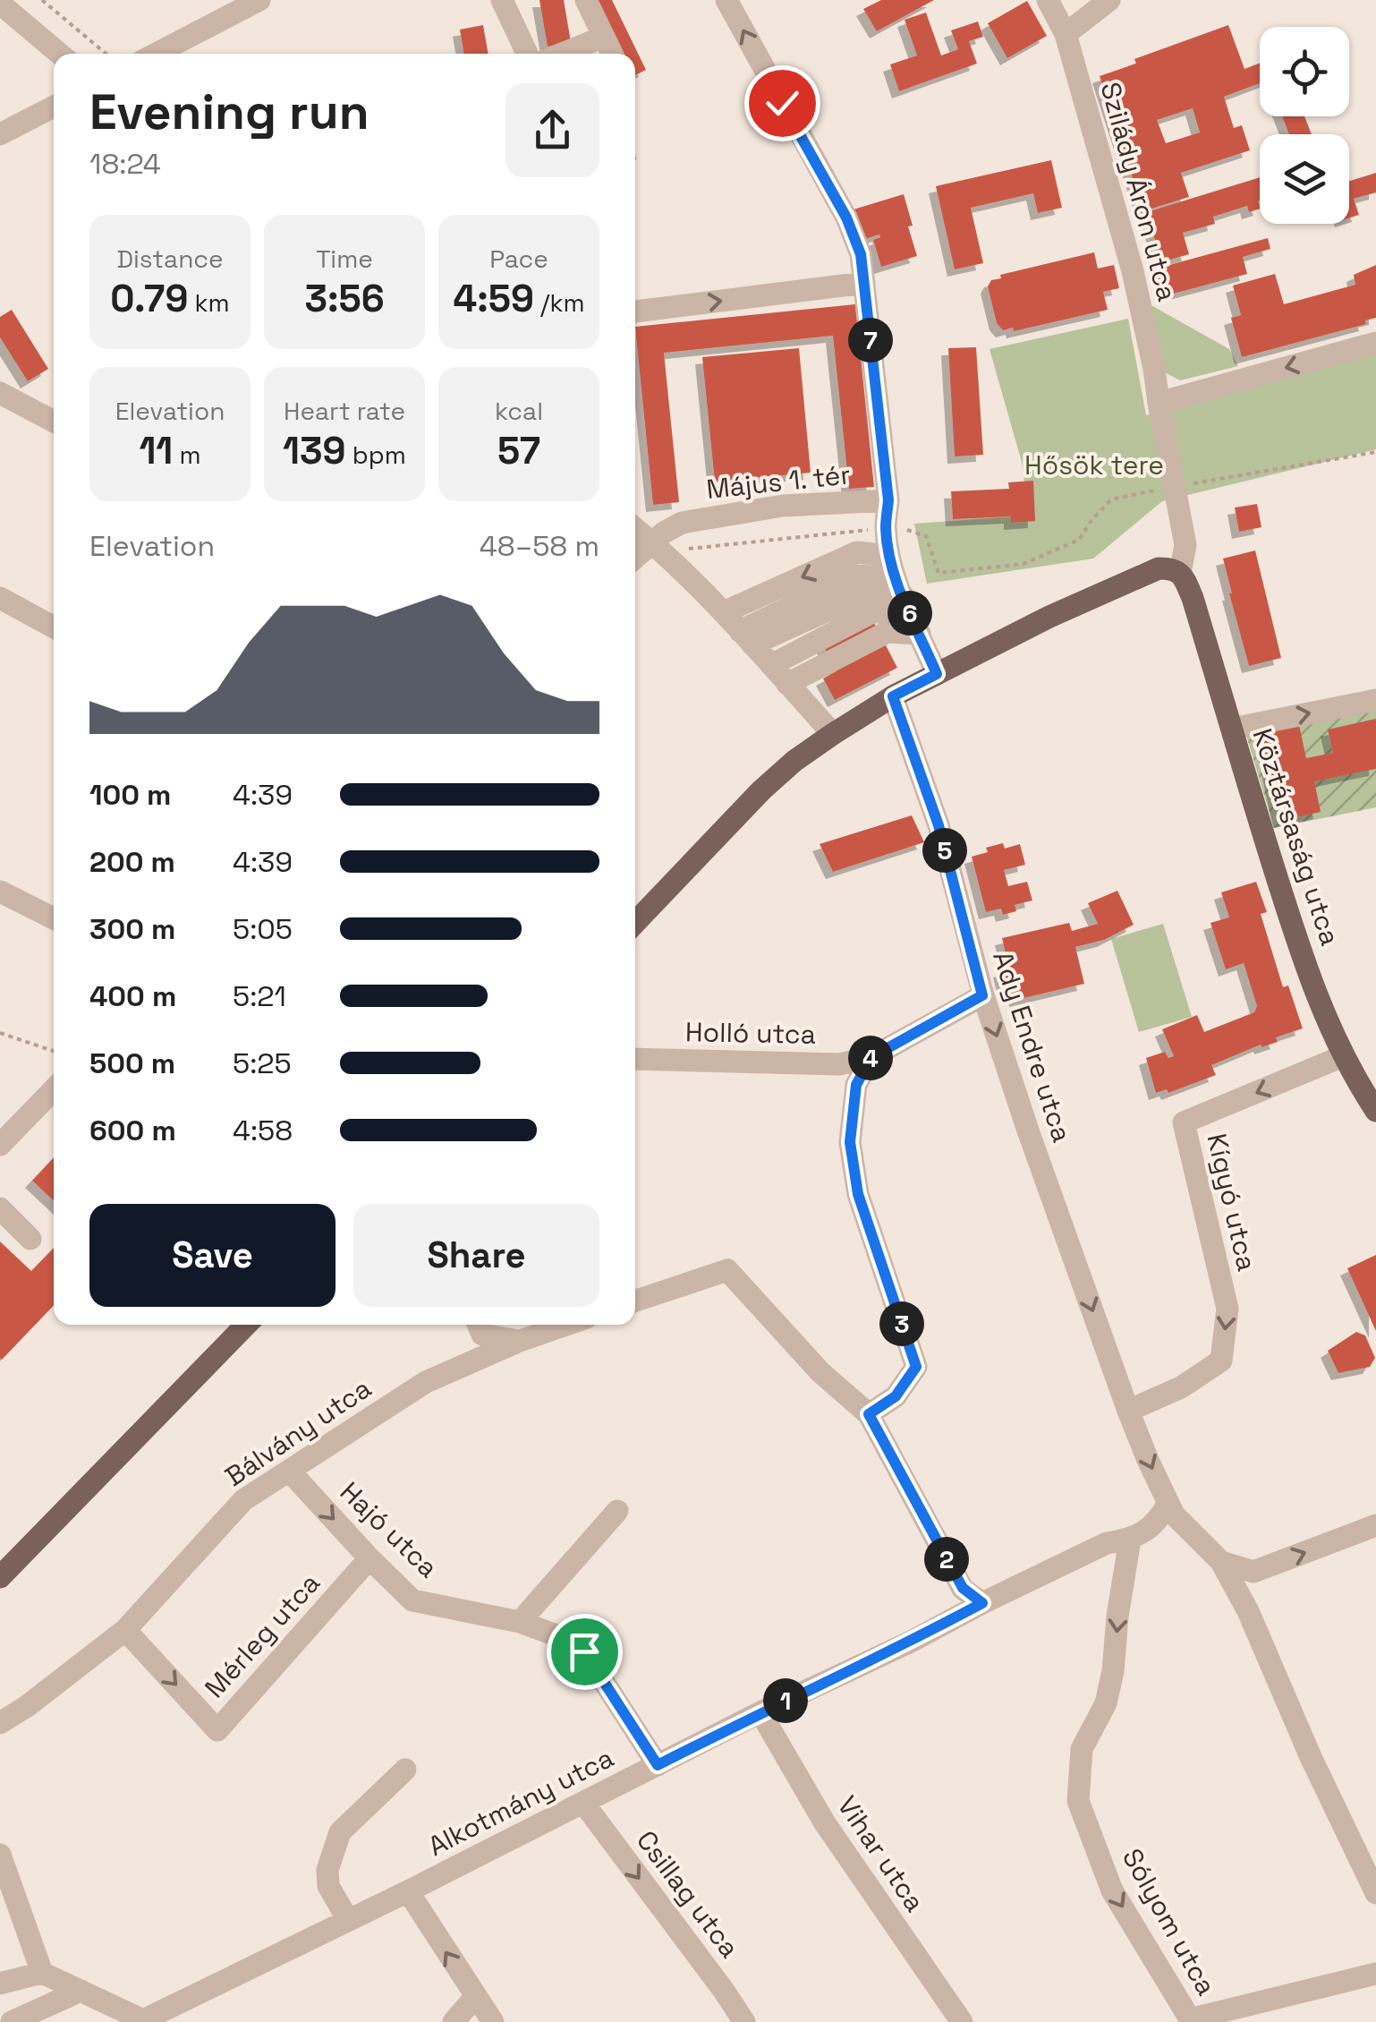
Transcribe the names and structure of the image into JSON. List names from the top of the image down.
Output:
{
  "streets": {
    "main road": ["Köztársaság utca"],
    "street": [
      "Szilády Áron utca",
      "Május 1. tér",
      "Holló utca",
      "Ady Endre utca",
      "Kígyó utca",
      "Bálvány utca",
      "Hajó utca",
      "Mérleg utca",
      "Alkotmány utca",
      "Vihar utca",
      "Csillag utca",
      "Sólyom utca"
    ]
  },
  "crossings": [
    ["Köztársaság utca", "Kígyó utca"],
    ["Ady Endre utca", "Kígyó utca"],
    ["Ady Endre utca", "Alkotmány utca"],
    ["Bálvány utca", "Hajó utca"],
    ["Bálvány utca", "Mérleg utca"],
    ["Hajó utca", "Mérleg utca"],
    ["Hajó utca", "Alkotmány utca"],
    ["Alkotmány utca", "Vihar utca"],
    ["Alkotmány utca", "Csillag utca"],
    ["Alkotmány utca", "Sólyom utca"]
  ],
  "one_way": ["Ady Endre utca"],
  "parks": ["Hősök tere"],
  "page": {
    "heading": ["Evening run", "18:24"],
    "stats": [
      ["Distance", "0.79 km"],
      ["Time", "3:56"],
      ["Pace", "4:59 /km"],
      ["Elevation", "11 m"],
      ["Heart rate", "139 bpm"],
      ["kcal", "57"]
    ],
    "pins": [
      "7",
      "6",
      "5",
      "4",
      "3",
      "2",
      "1"
    ],
    "chart": ["Elevation", "48–58 m"],
    "list": [
      {
        "name": "100 m",
        "note": "4:39"
      },
      {
        "name": "200 m",
        "note": "4:39"
      },
      {
        "name": "300 m",
        "note": "5:05"
      },
      {
        "name": "400 m",
        "note": "5:21"
      },
      {
        "name": "500 m",
        "note": "5:25"
      },
      {
        "name": "600 m",
        "note": "4:58"
      }
    ],
    "buttons": ["Save", "Share"]
  }
}
